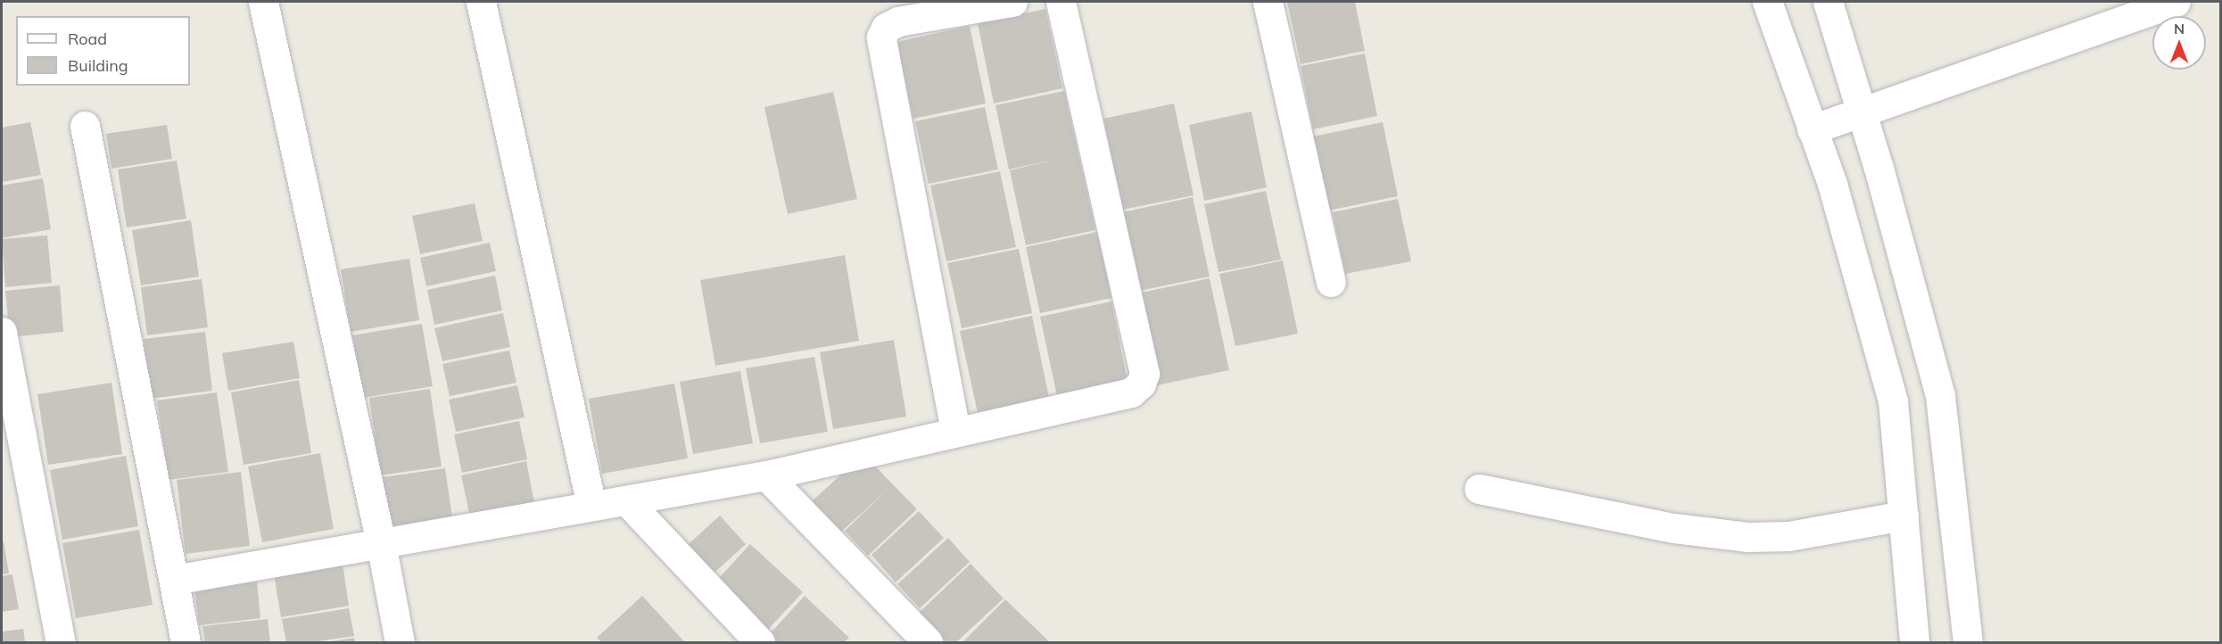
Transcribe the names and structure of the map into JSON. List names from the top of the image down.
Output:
{
  "legend": ["Road", "Building"],
  "north": "top"
}
